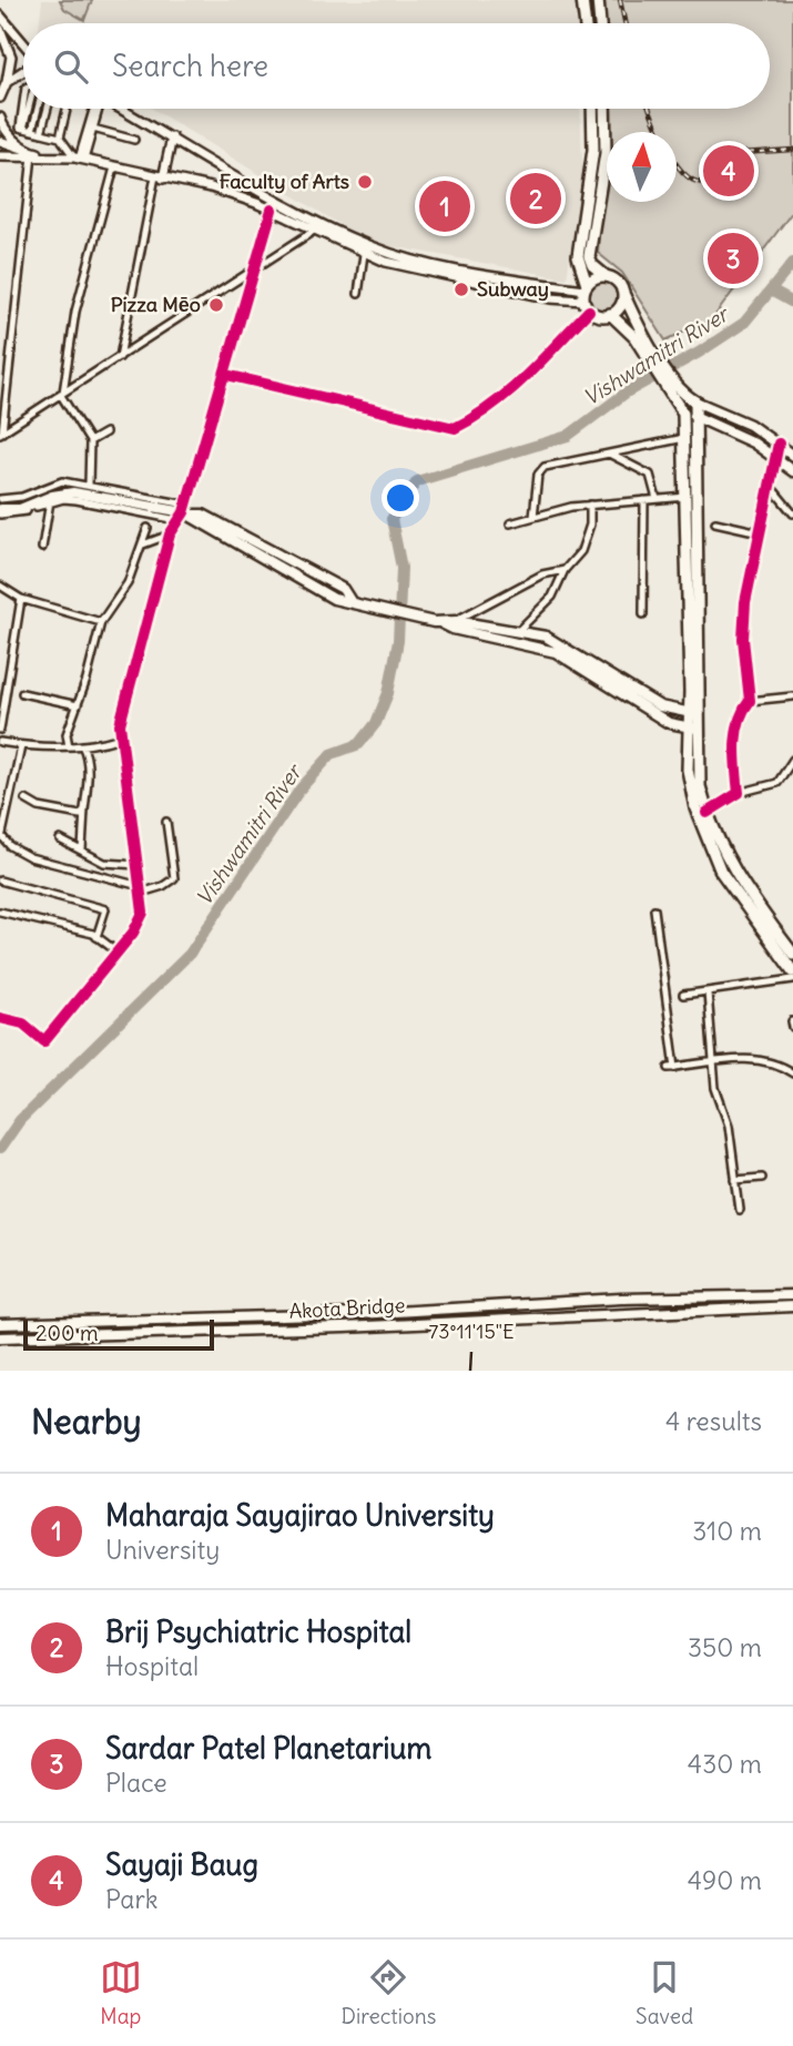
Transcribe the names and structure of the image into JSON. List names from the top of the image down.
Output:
{
  "streets": {
    "main road": ["Akota Bridge"]
  },
  "water": ["Vishwamitri River"],
  "places": ["Faculty of Arts", "Subway", "Pizza Mēo"],
  "scale_bar": "200 m",
  "north": "top",
  "page": {
    "search": "Search here",
    "pins": [
      "4",
      "2",
      "1",
      "3"
    ],
    "scale": "200 m",
    "heading": ["Nearby", "4 results"],
    "list": [
      {
        "mark": "1",
        "name": "Maharaja Sayajirao University",
        "note": "University",
        "value": "310 m"
      },
      {
        "mark": "2",
        "name": "Brij Psychiatric Hospital",
        "note": "Hospital",
        "value": "350 m"
      },
      {
        "mark": "3",
        "name": "Sardar Patel Planetarium",
        "note": "Place",
        "value": "430 m"
      },
      {
        "mark": "4",
        "name": "Sayaji Baug",
        "note": "Park",
        "value": "490 m"
      }
    ],
    "nav": ["Map", "Directions", "Saved"]
  },
  "coordinates": ["73°11'15\"E"]
}
